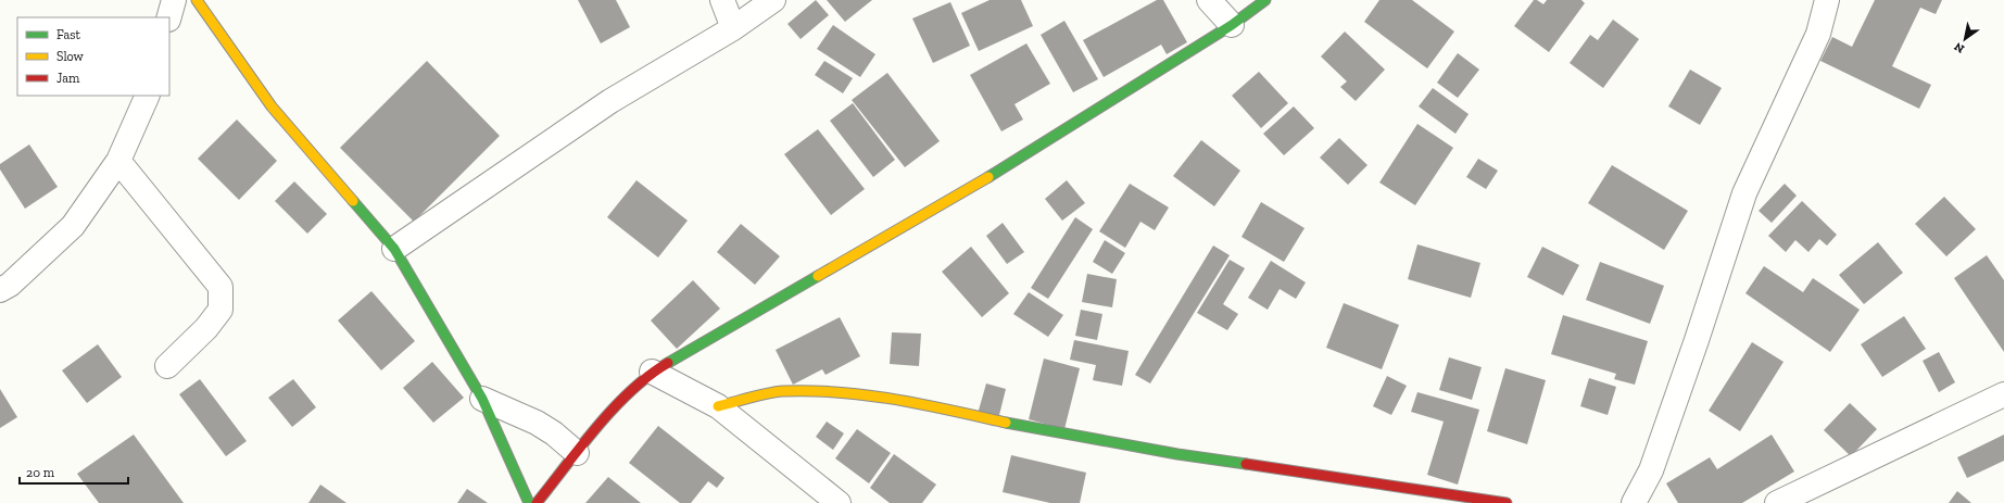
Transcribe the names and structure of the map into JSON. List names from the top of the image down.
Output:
{
  "legend": ["Fast", "Slow", "Jam"],
  "scale_bar": "20 m",
  "north": "bottom left"
}
